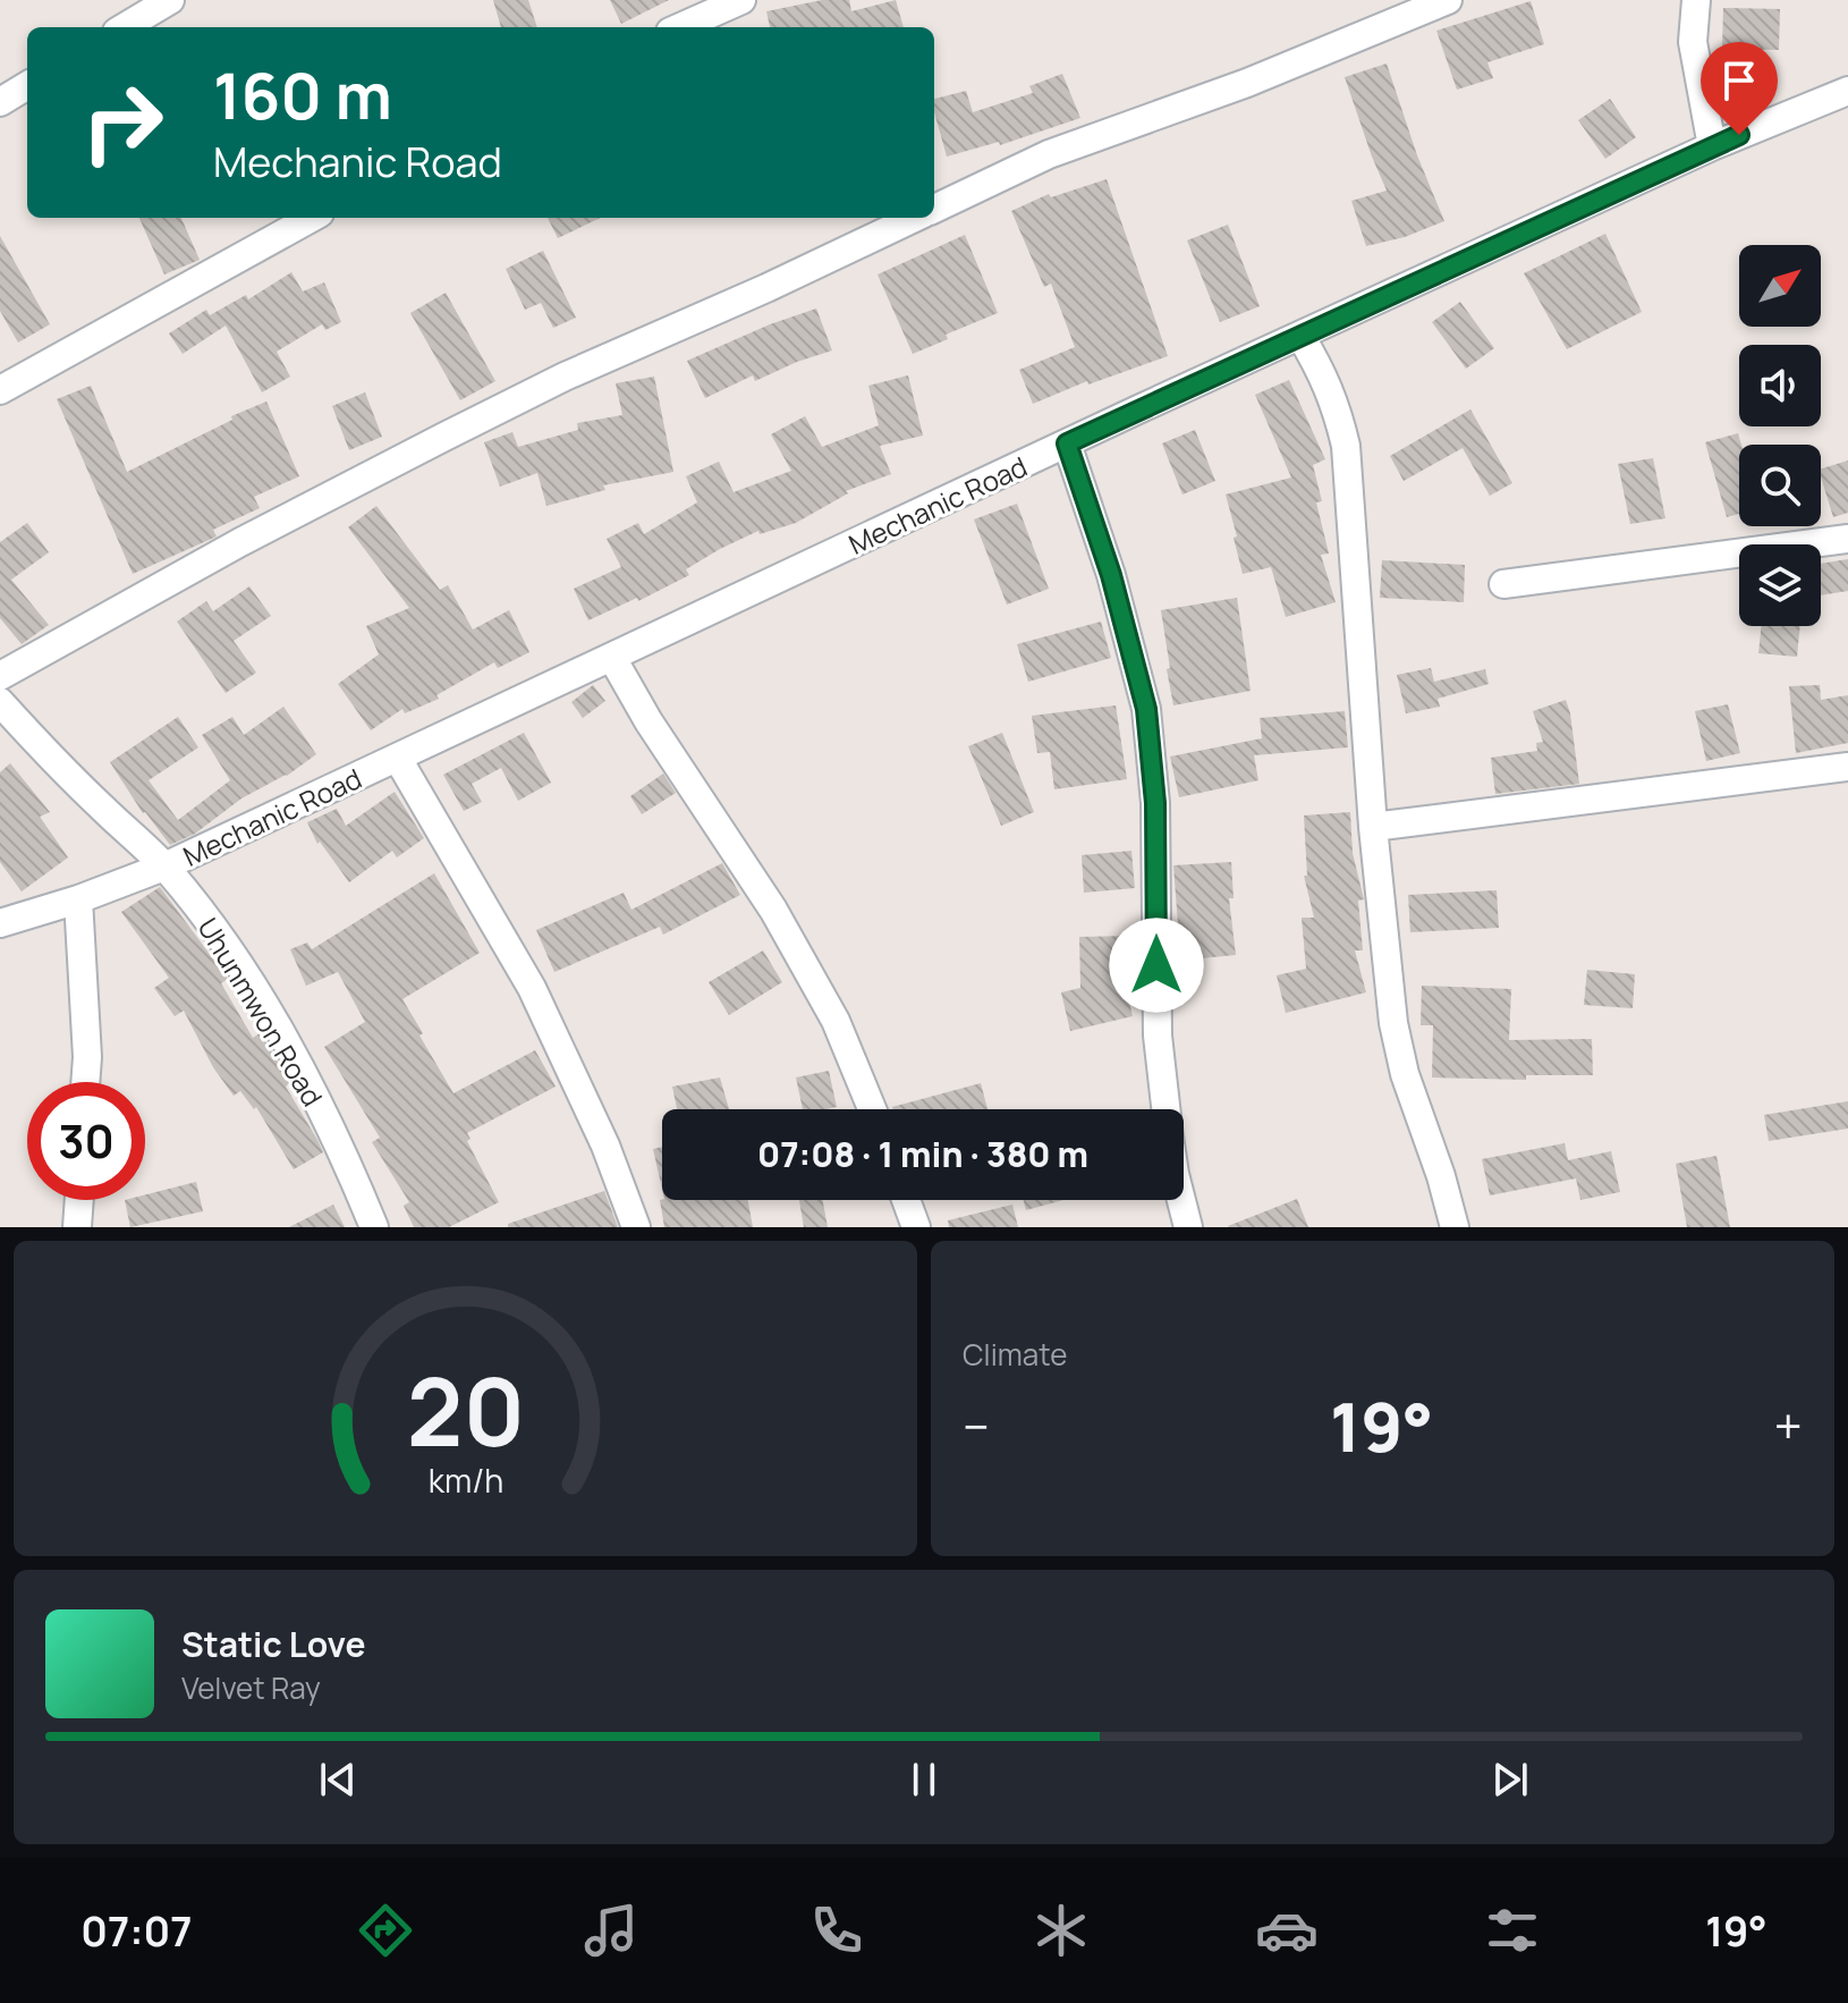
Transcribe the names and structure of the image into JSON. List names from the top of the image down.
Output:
{
  "streets": {
    "street": ["Mechanic Road", "Uhunmwon Road"]
  },
  "crossings": [
    ["Mechanic Road", "Uhunmwon Road"]
  ],
  "north": "top right",
  "page": {
    "turn": ["160 m", "Mechanic Road"],
    "limit": "30",
    "trip": "07:08 · 1 min · 380 m",
    "tile": "Climate",
    "heat": ["−", "19°", "+"],
    "song": ["Static Love", "Velvet Ray"],
    "tabs": ["07:07", "19°"],
    "gauge": ["20", "km/h"]
  }
}
